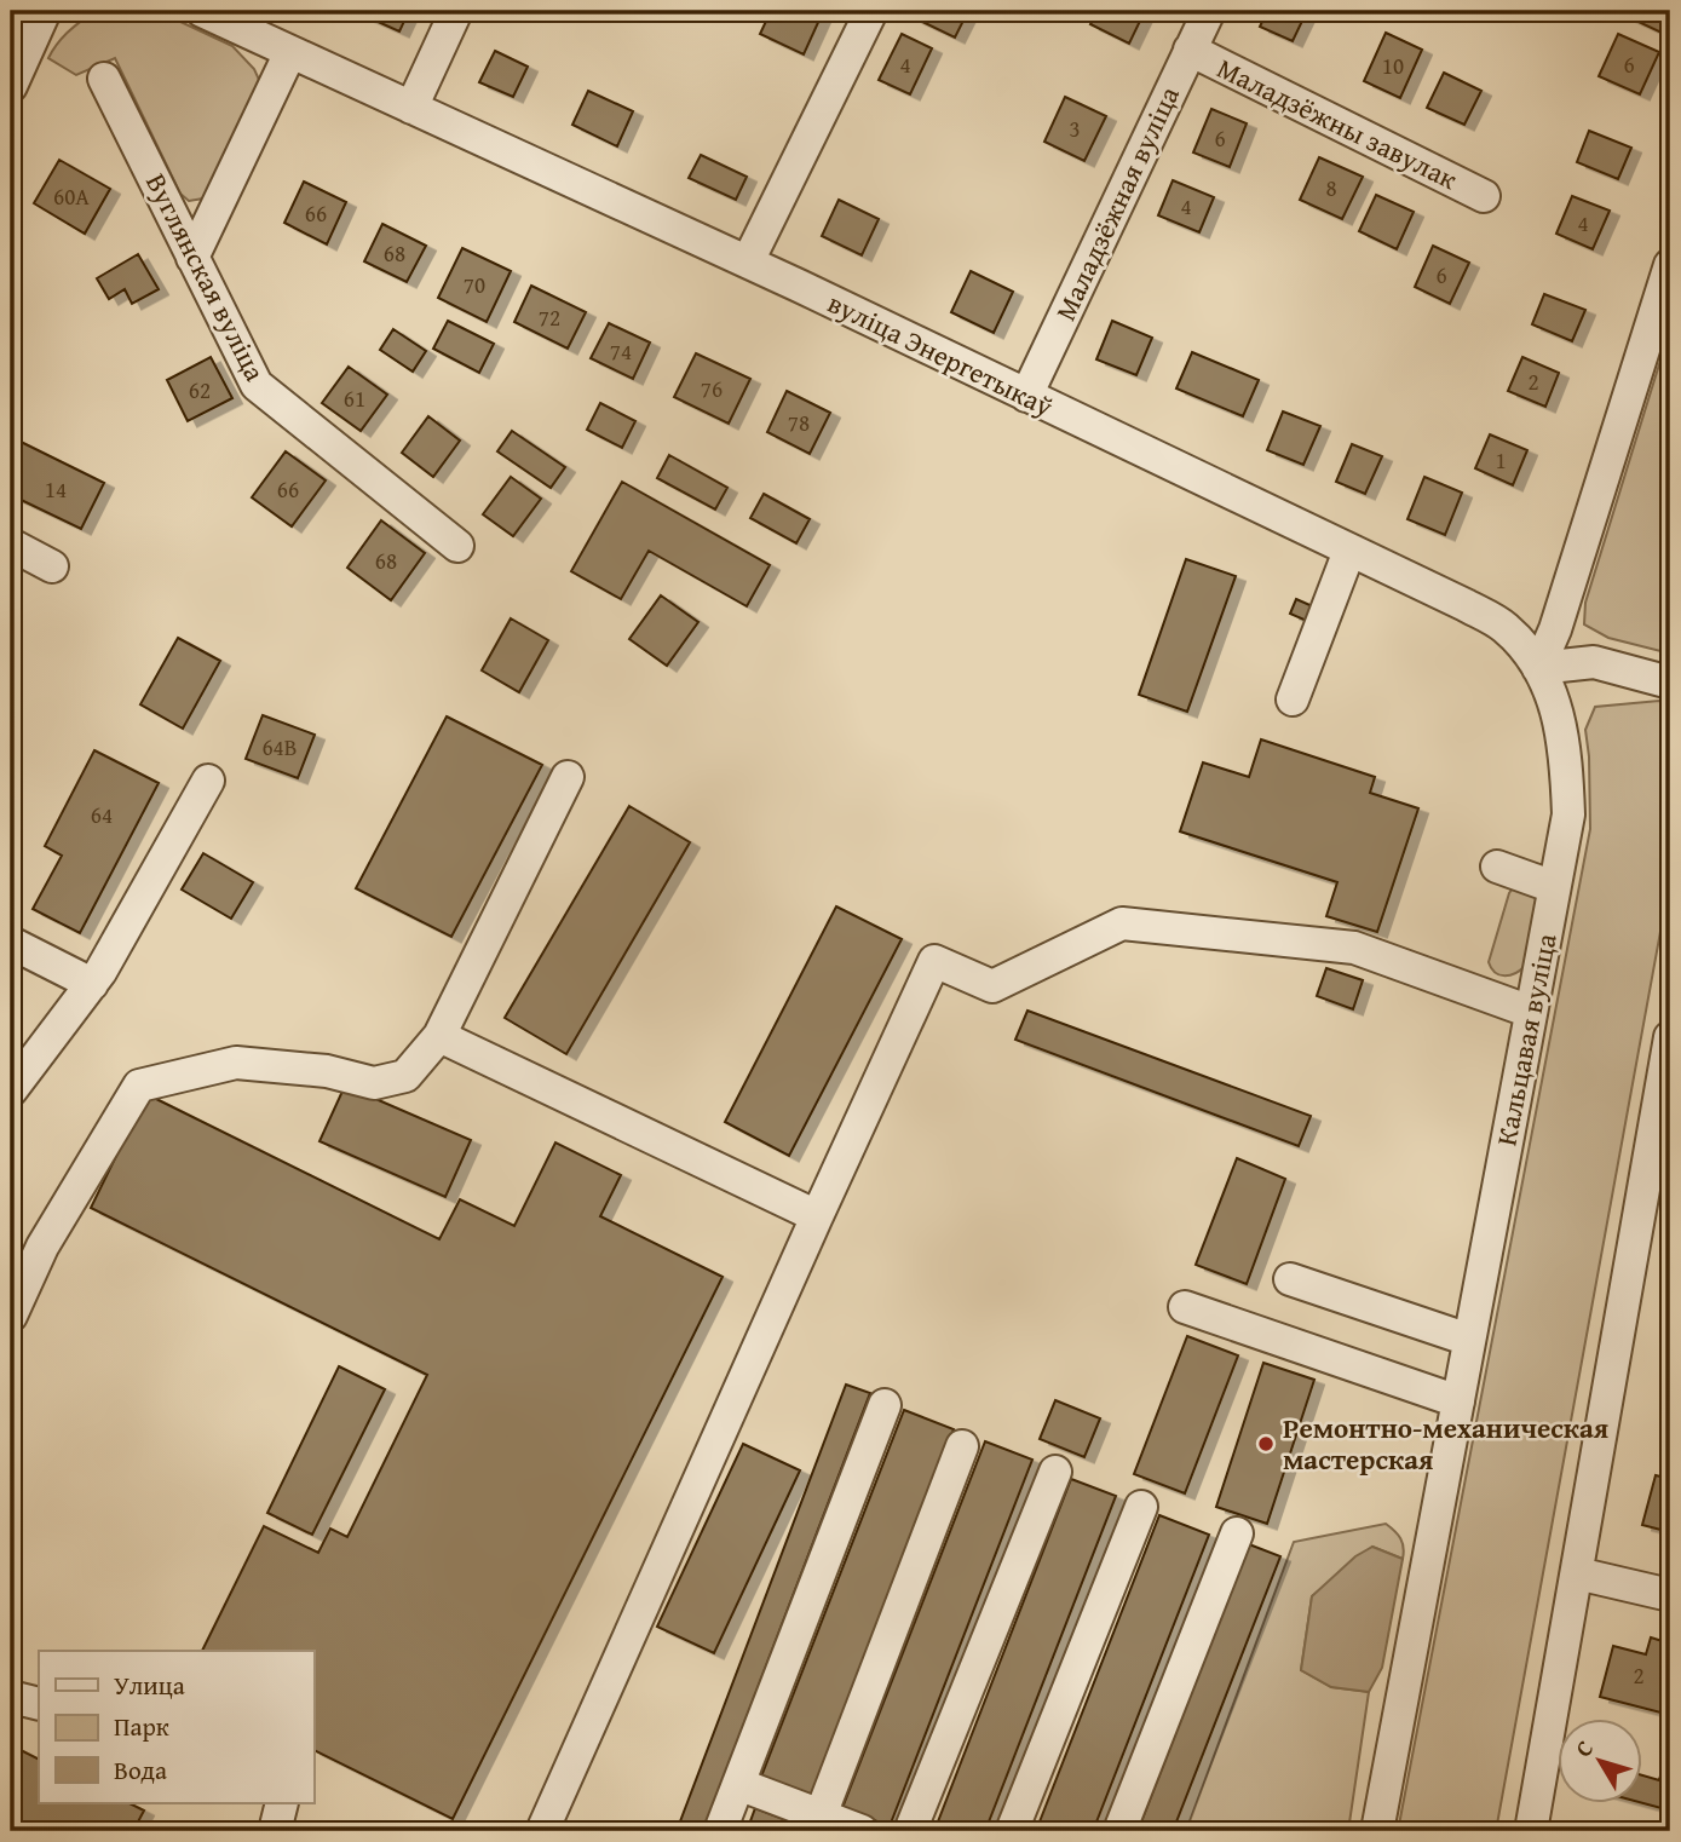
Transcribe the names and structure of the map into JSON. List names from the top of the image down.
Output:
{
  "streets": {
    "street": [
      "Маладзёжны завулак",
      "Маладзёжная вуліца",
      "Вуглянская вуліца",
      "вуліца Энергетыкаў",
      "Кальцавая вуліца"
    ]
  },
  "crossings": [
    ["Маладзёжны завулак", "Маладзёжная вуліца"],
    ["Маладзёжная вуліца", "вуліца Энергетыкаў"],
    ["вуліца Энергетыкаў", "Кальцавая вуліца"]
  ],
  "places": ["Ремонтно-механическая мастерская"],
  "house_numbers": [
    "4",
    "6",
    "10",
    "3",
    "6",
    "8",
    "60А",
    "4",
    "66",
    "4",
    "68",
    "6",
    "70",
    "72",
    "74",
    "2",
    "76",
    "62",
    "61",
    "78",
    "1",
    "14",
    "66",
    "68",
    "64В",
    "64",
    "2"
  ],
  "legend": ["Улица", "Парк", "Вода"],
  "north": "top left"
}
